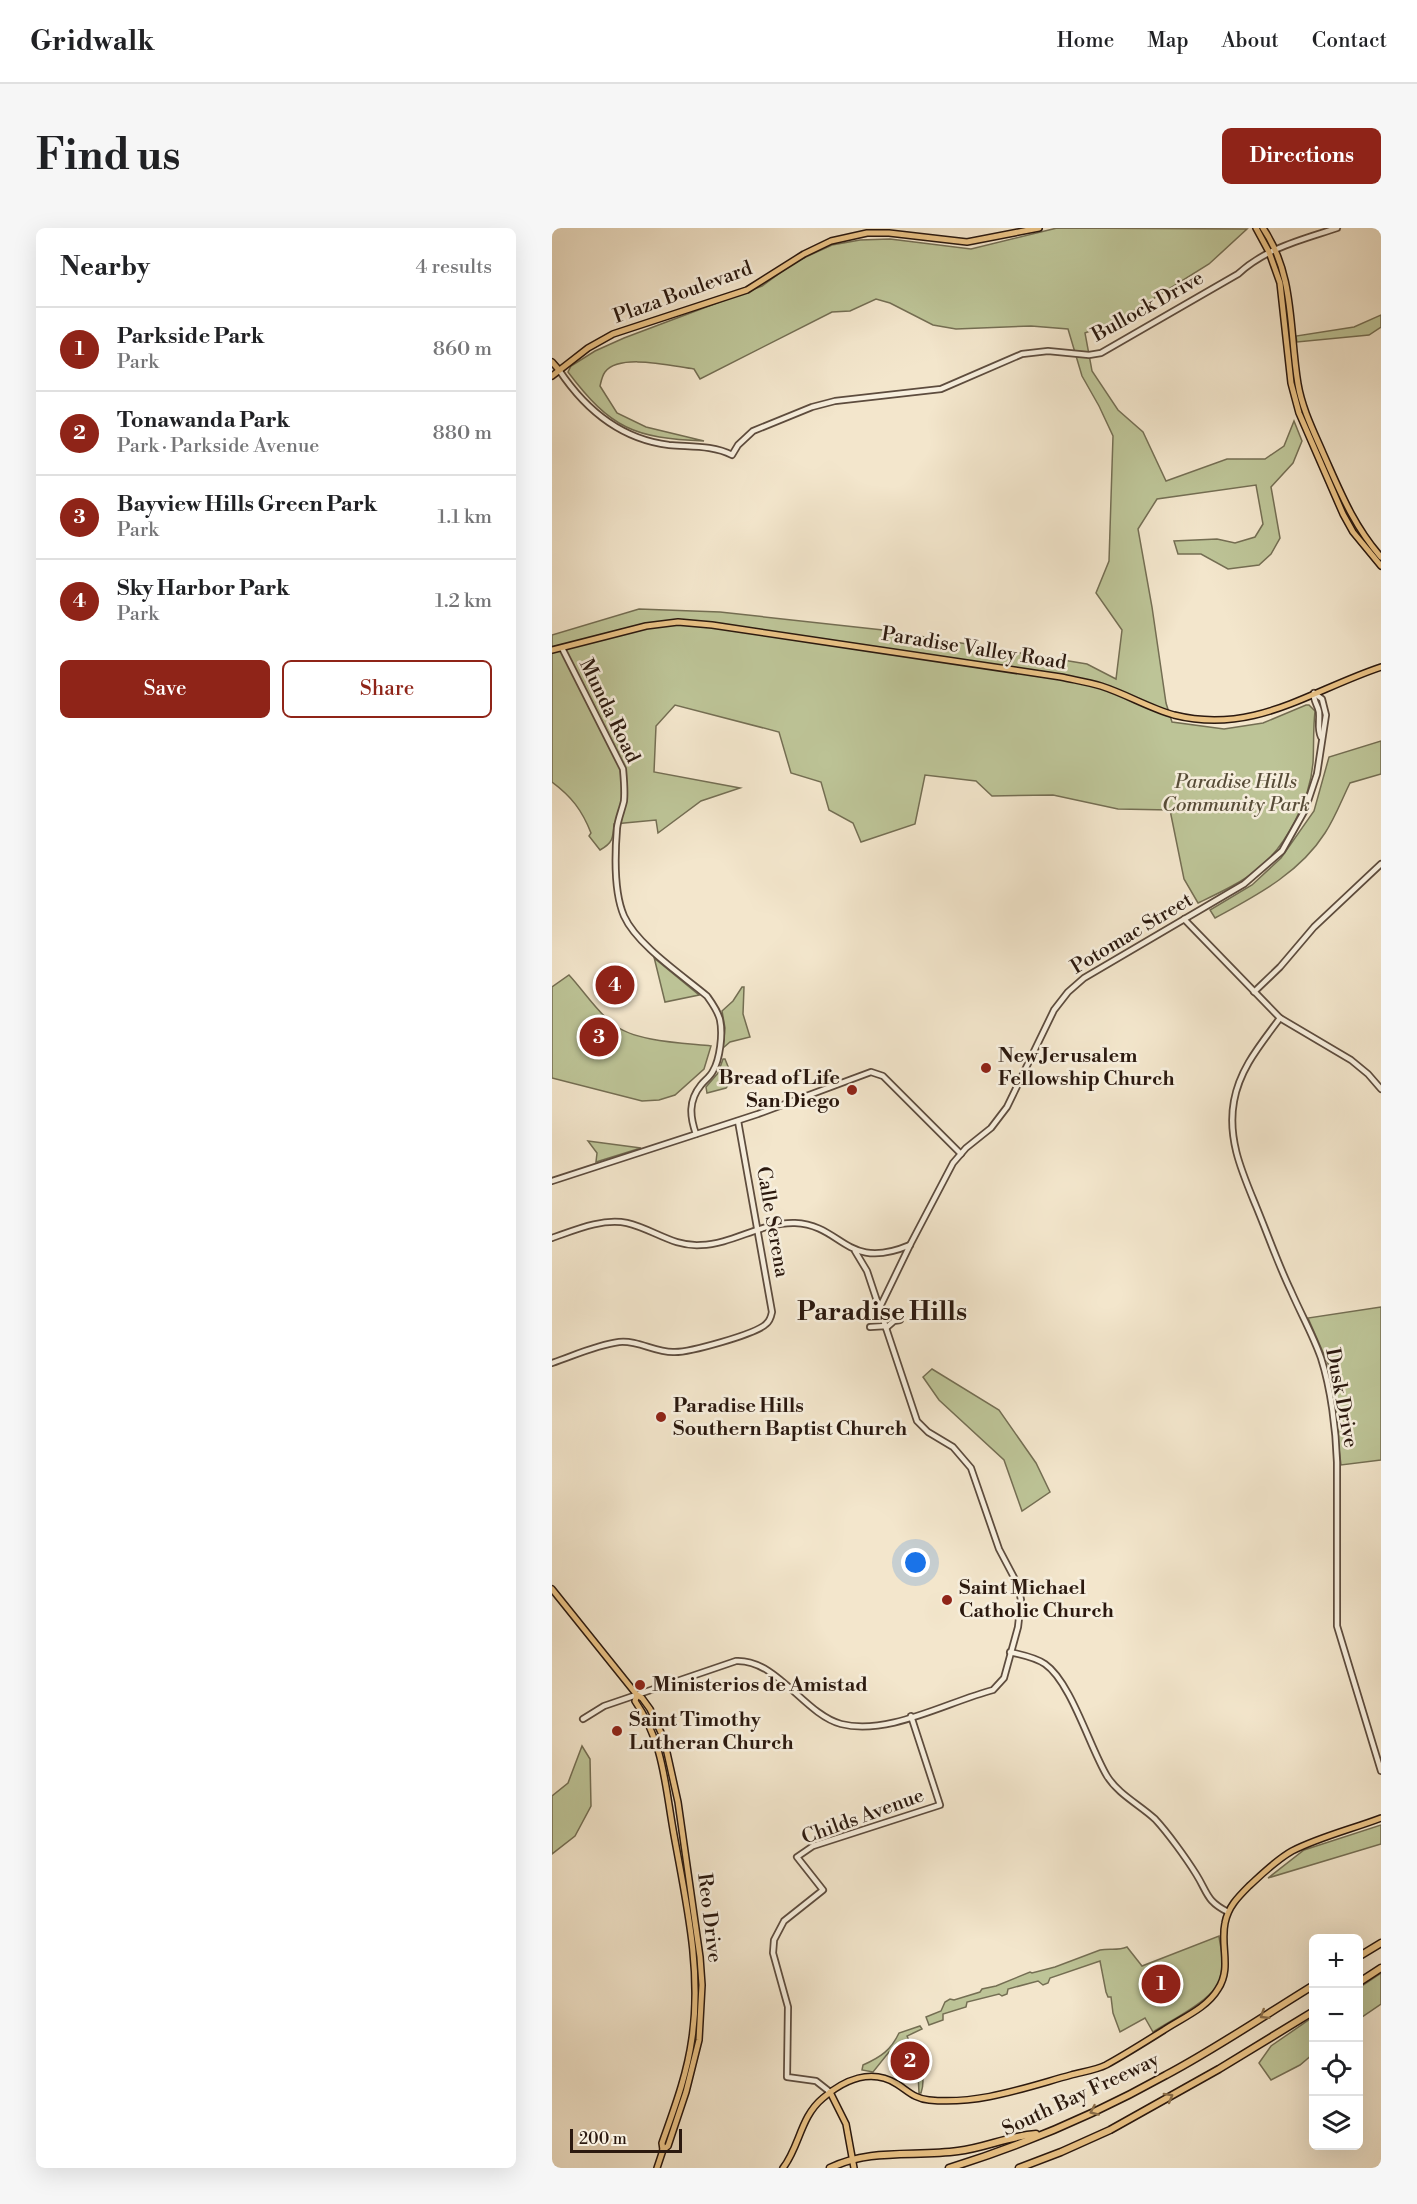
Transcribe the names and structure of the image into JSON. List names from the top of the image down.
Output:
{
  "streets": {
    "highway": ["South Bay Freeway"],
    "main road": ["Plaza Boulevard", "Paradise Valley Road", "Reo Drive"],
    "street": [
      "Bullock Drive",
      "Munda Road",
      "Potomac Street",
      "Calle Serena",
      "Dusk Drive",
      "Childs Avenue"
    ]
  },
  "crossings": [
    ["Plaza Boulevard", "Bullock Drive"],
    ["Paradise Valley Road", "Munda Road"],
    ["Paradise Valley Road", "Potomac Street"]
  ],
  "districts": ["Paradise Hills"],
  "parks": ["Paradise Hills Community Park"],
  "places": [
    "New Jerusalem Fellowship Church",
    "Bread of Life San Diego",
    "Paradise Hills Southern Baptist Church",
    "Saint Michael Catholic Church",
    "Ministerios de Amistad",
    "Saint Timothy Lutheran Church"
  ],
  "scale_bar": "200 m",
  "page": {
    "header": "Gridwalk",
    "nav": [
      "Home",
      "Map",
      "About",
      "Contact"
    ],
    "buttons": [
      "Directions",
      ["Save", "Share"]
    ],
    "title": "Find us",
    "heading": ["Nearby", "4 results"],
    "list": [
      {
        "mark": "1",
        "name": "Parkside Park",
        "note": "Park",
        "value": "860 m"
      },
      {
        "mark": "2",
        "name": "Tonawanda Park",
        "note": "Park · Parkside Avenue",
        "value": "880 m"
      },
      {
        "mark": "3",
        "name": "Bayview Hills Green Park",
        "note": "Park",
        "value": "1.1 km"
      },
      {
        "mark": "4",
        "name": "Sky Harbor Park",
        "note": "Park",
        "value": "1.2 km"
      }
    ],
    "pins": [
      "4",
      "3",
      "1",
      "2"
    ],
    "map_buttons": ["+", "−"],
    "scale": "200 m"
  }
}
